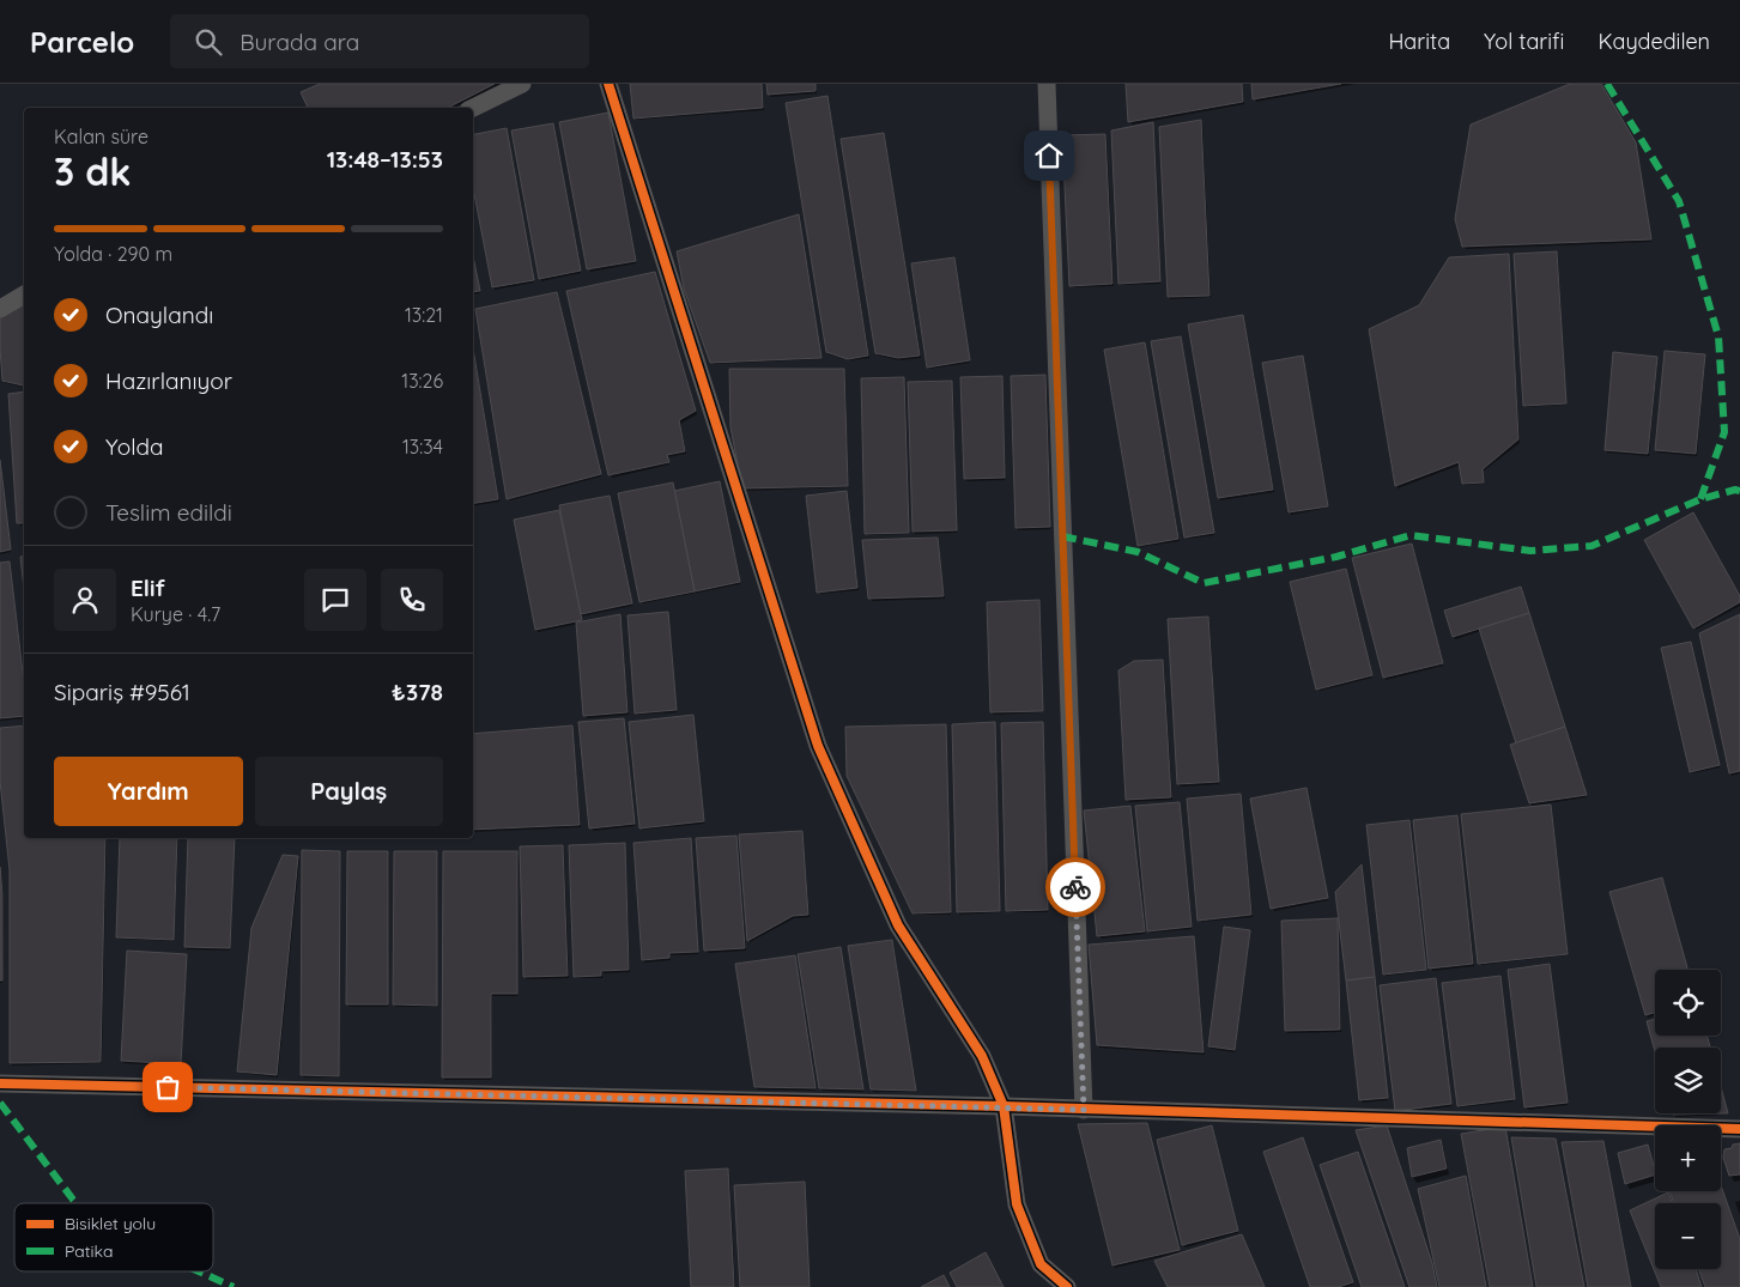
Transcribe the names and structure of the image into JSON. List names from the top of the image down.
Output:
{
  "legend": ["Bisiklet yolu", "Patika"],
  "page": {
    "header": "Parcelo",
    "search": "Burada ara",
    "nav": ["Harita", "Yol tarifi", "Kaydedilen"],
    "heading": ["3 dk", "Kalan süre", "13:48–13:53"],
    "panel": [
      "Elif",
      "Kurye · 4.7",
      "Sipariş #9561",
      "₺378"
    ],
    "bar": "Yolda · 290 m",
    "list": [
      ["Onaylandı", "13:21"],
      ["Hazırlanıyor", "13:26"],
      ["Yolda", "13:34"],
      "Teslim edildi"
    ],
    "buttons": ["Yardım", "Paylaş"],
    "map_buttons": ["+", "−"]
  }
}
